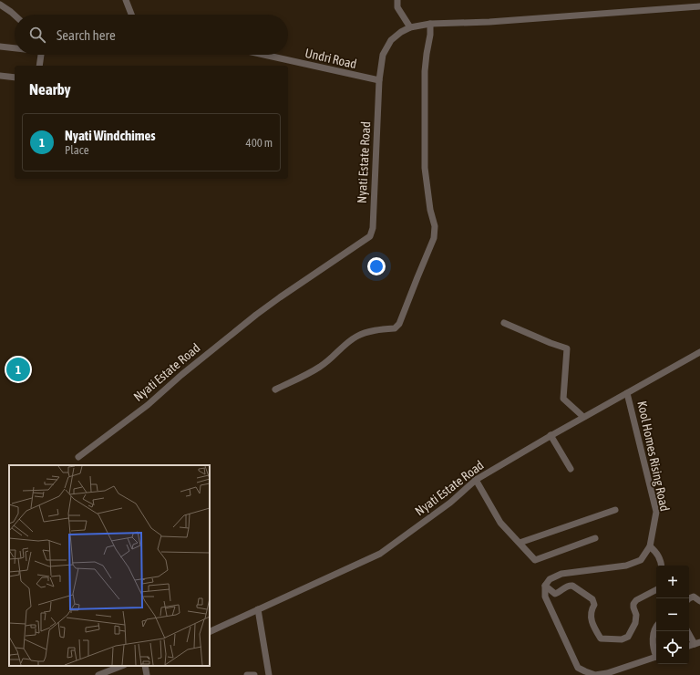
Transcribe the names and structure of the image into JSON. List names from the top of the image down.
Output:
{
  "streets": {
    "street": ["Undri Road", "Nyati Estate Road", "Kool Homes Rising Road"]
  },
  "crossings": [
    ["Undri Road", "Nyati Estate Road"],
    ["Nyati Estate Road", "Kool Homes Rising Road"]
  ],
  "page": {
    "search": "Search here",
    "heading": "Nearby",
    "list": [
      {
        "mark": "1",
        "name": "Nyati Windchimes",
        "note": "Place",
        "value": "400 m"
      }
    ],
    "pins": "1",
    "map_buttons": ["+", "−"]
  }
}
